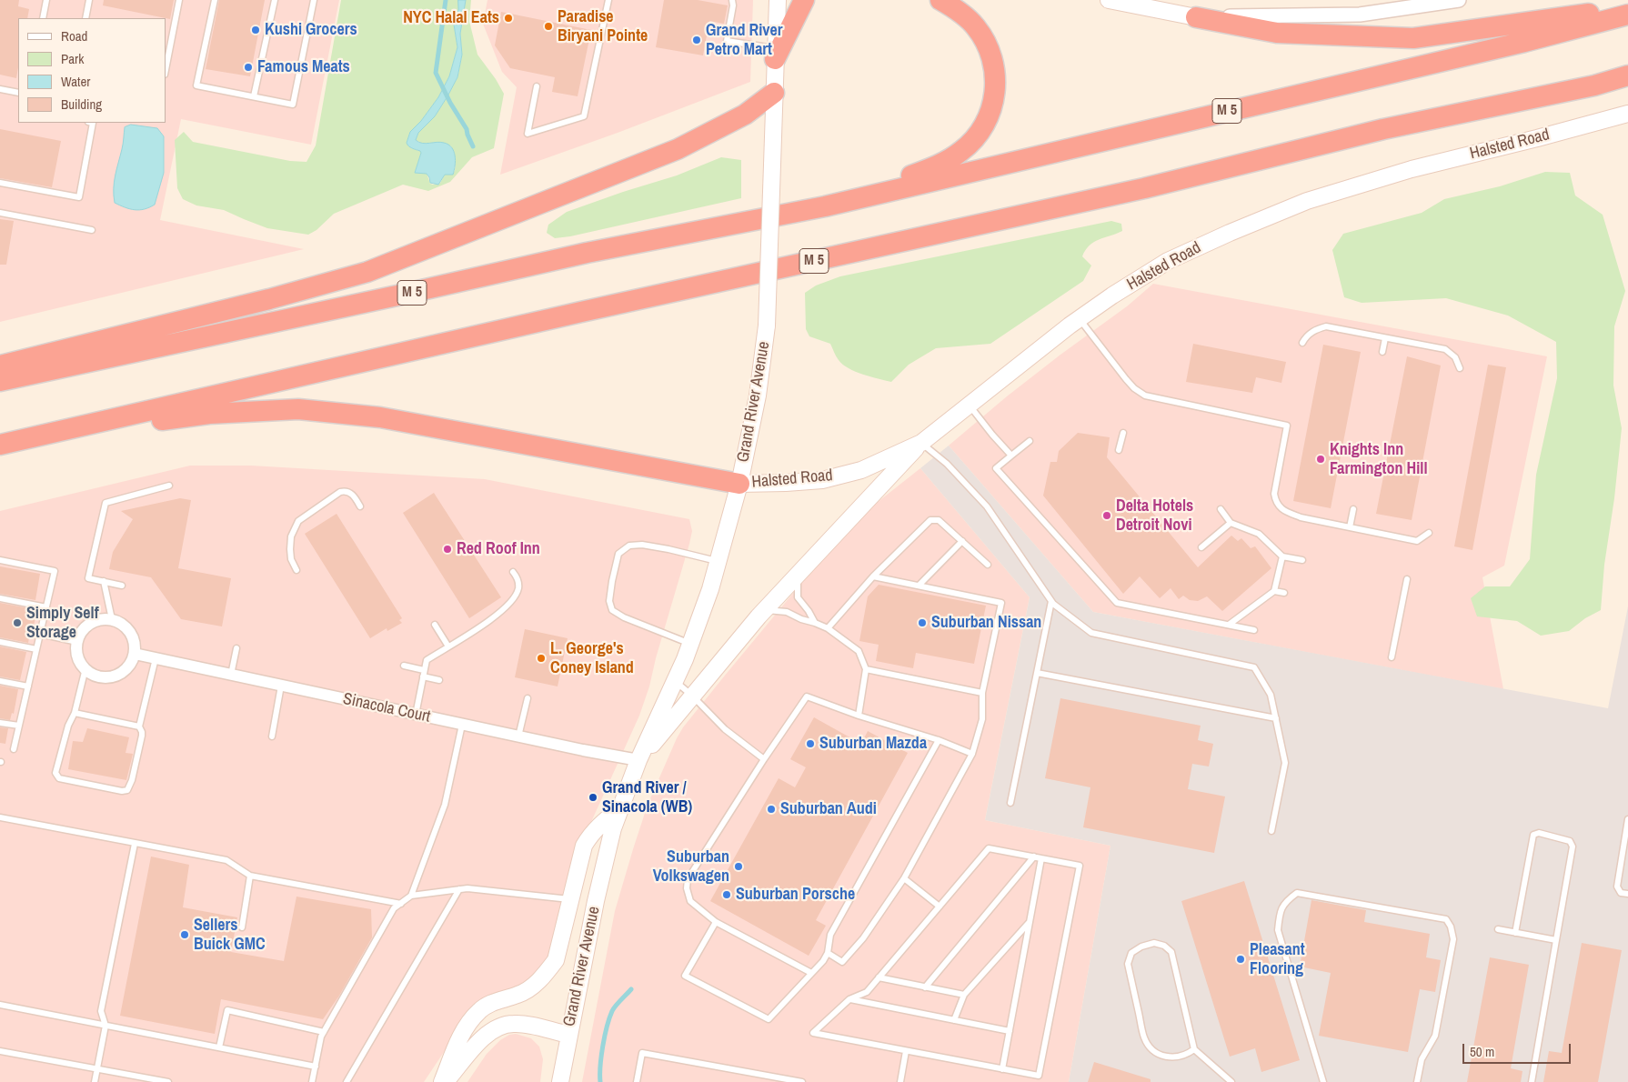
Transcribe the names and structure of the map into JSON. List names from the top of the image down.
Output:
{
  "streets": {
    "highway": ["M 5"],
    "main road": ["Halsted Road", "Grand River Avenue"],
    "street": ["Sinacola Court"]
  },
  "crossings": [
    ["Halsted Road", "Grand River Avenue"],
    ["Grand River Avenue", "Sinacola Court"]
  ],
  "places": [
    "NYC Halal Eats",
    "Paradise Biryani Pointe",
    "Kushi Grocers",
    "Grand River Petro Mart",
    "Famous Meats",
    "Knights Inn Farmington Hill",
    "Delta Hotels Detroit Novi",
    "Red Roof Inn",
    "Simply Self Storage",
    "Suburban Nissan",
    "L. George's Coney Island",
    "Suburban Mazda",
    "Grand River / Sinacola (WB)",
    "Suburban Audi",
    "Suburban Volkswagen",
    "Suburban Porsche",
    "Sellers Buick GMC",
    "Pleasant Flooring"
  ],
  "legend": [
    "Road",
    "Park",
    "Water",
    "Building"
  ],
  "scale_bar": "50 m"
}
